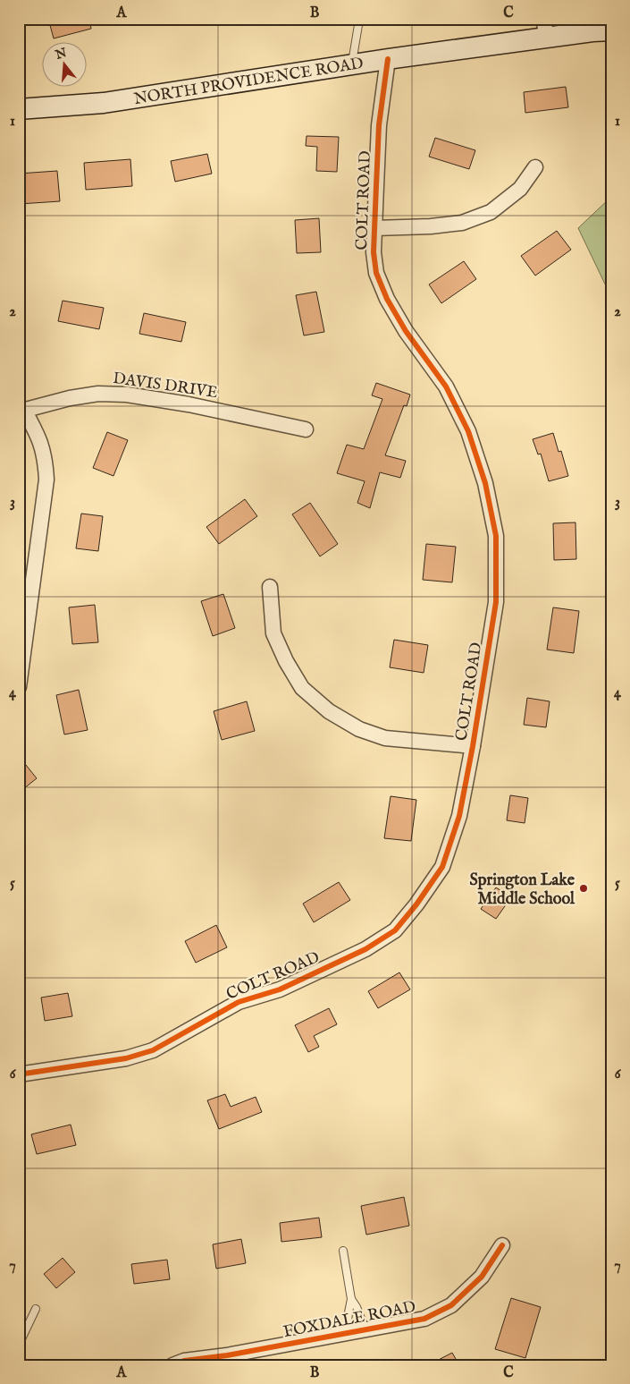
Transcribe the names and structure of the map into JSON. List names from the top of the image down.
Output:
{
  "streets": {
    "main road": ["NORTH PROVIDENCE ROAD"],
    "street": ["COLT ROAD", "DAVIS DRIVE", "FOXDALE ROAD"]
  },
  "crossings": [
    ["NORTH PROVIDENCE ROAD", "COLT ROAD"]
  ],
  "places": ["Springton Lake Middle School"],
  "north": "top",
  "grid": {
    "columns": ["A", "B", "C"],
    "rows": [
      "1",
      "2",
      "3",
      "4",
      "5",
      "6",
      "7"
    ]
  }
}
